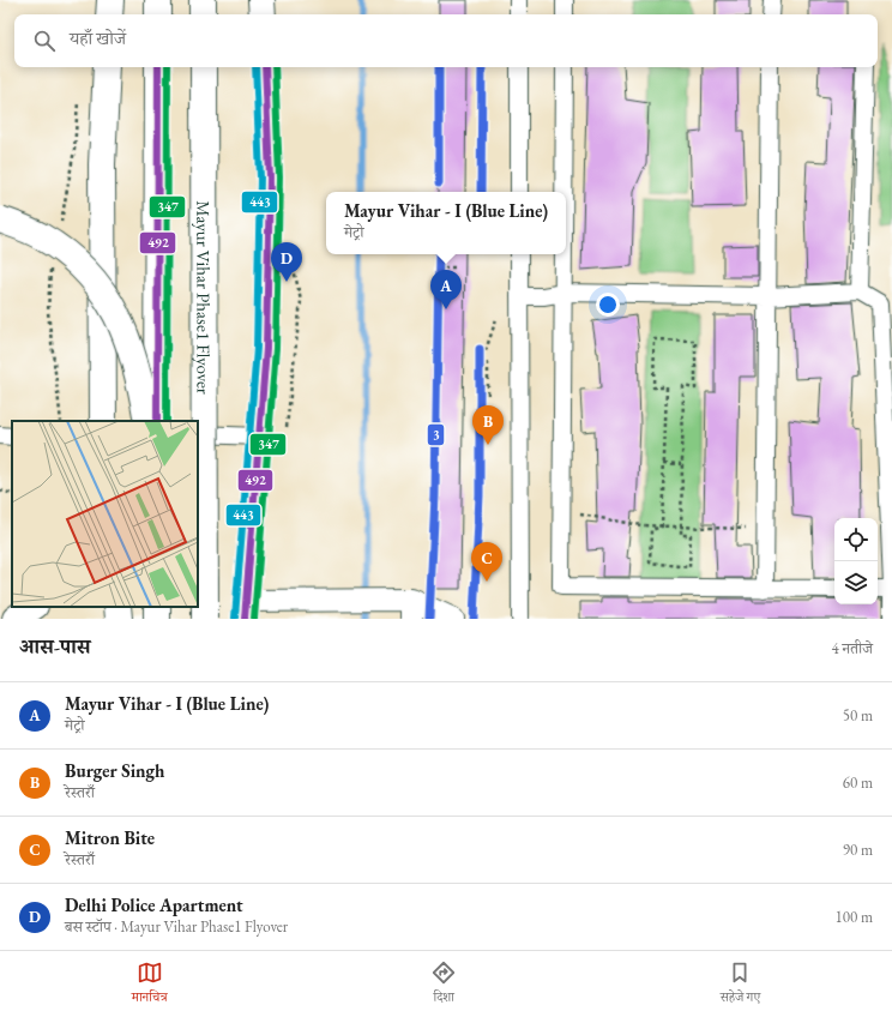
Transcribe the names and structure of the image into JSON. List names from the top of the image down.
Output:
{
  "streets": {
    "highway": ["Mayur Vihar Phase1 Flyover"]
  },
  "lines": [
    "transit line 3",
    "transit line 492",
    "transit line 347",
    "transit line 443"
  ],
  "page": {
    "search": "यहाँ खोजें",
    "popup": ["Mayur Vihar - I (Blue Line)", "मेट्रो"],
    "pins": [
      "D",
      "A",
      "B",
      "C"
    ],
    "heading": ["आस-पास", "4 नतीजे"],
    "list": [
      {
        "mark": "A",
        "name": "Mayur Vihar - I (Blue Line)",
        "note": "मेट्रो",
        "value": "50 m"
      },
      {
        "mark": "B",
        "name": "Burger Singh",
        "note": "रेस्तराँ",
        "value": "60 m"
      },
      {
        "mark": "C",
        "name": "Mitron Bite",
        "note": "रेस्तराँ",
        "value": "90 m"
      },
      {
        "mark": "D",
        "name": "Delhi Police Apartment",
        "note": "बस स्टॉप · Mayur Vihar Phase1 Flyover",
        "value": "100 m"
      }
    ],
    "nav": ["मानचित्र", "दिशा", "सहेजे गए"]
  }
}
